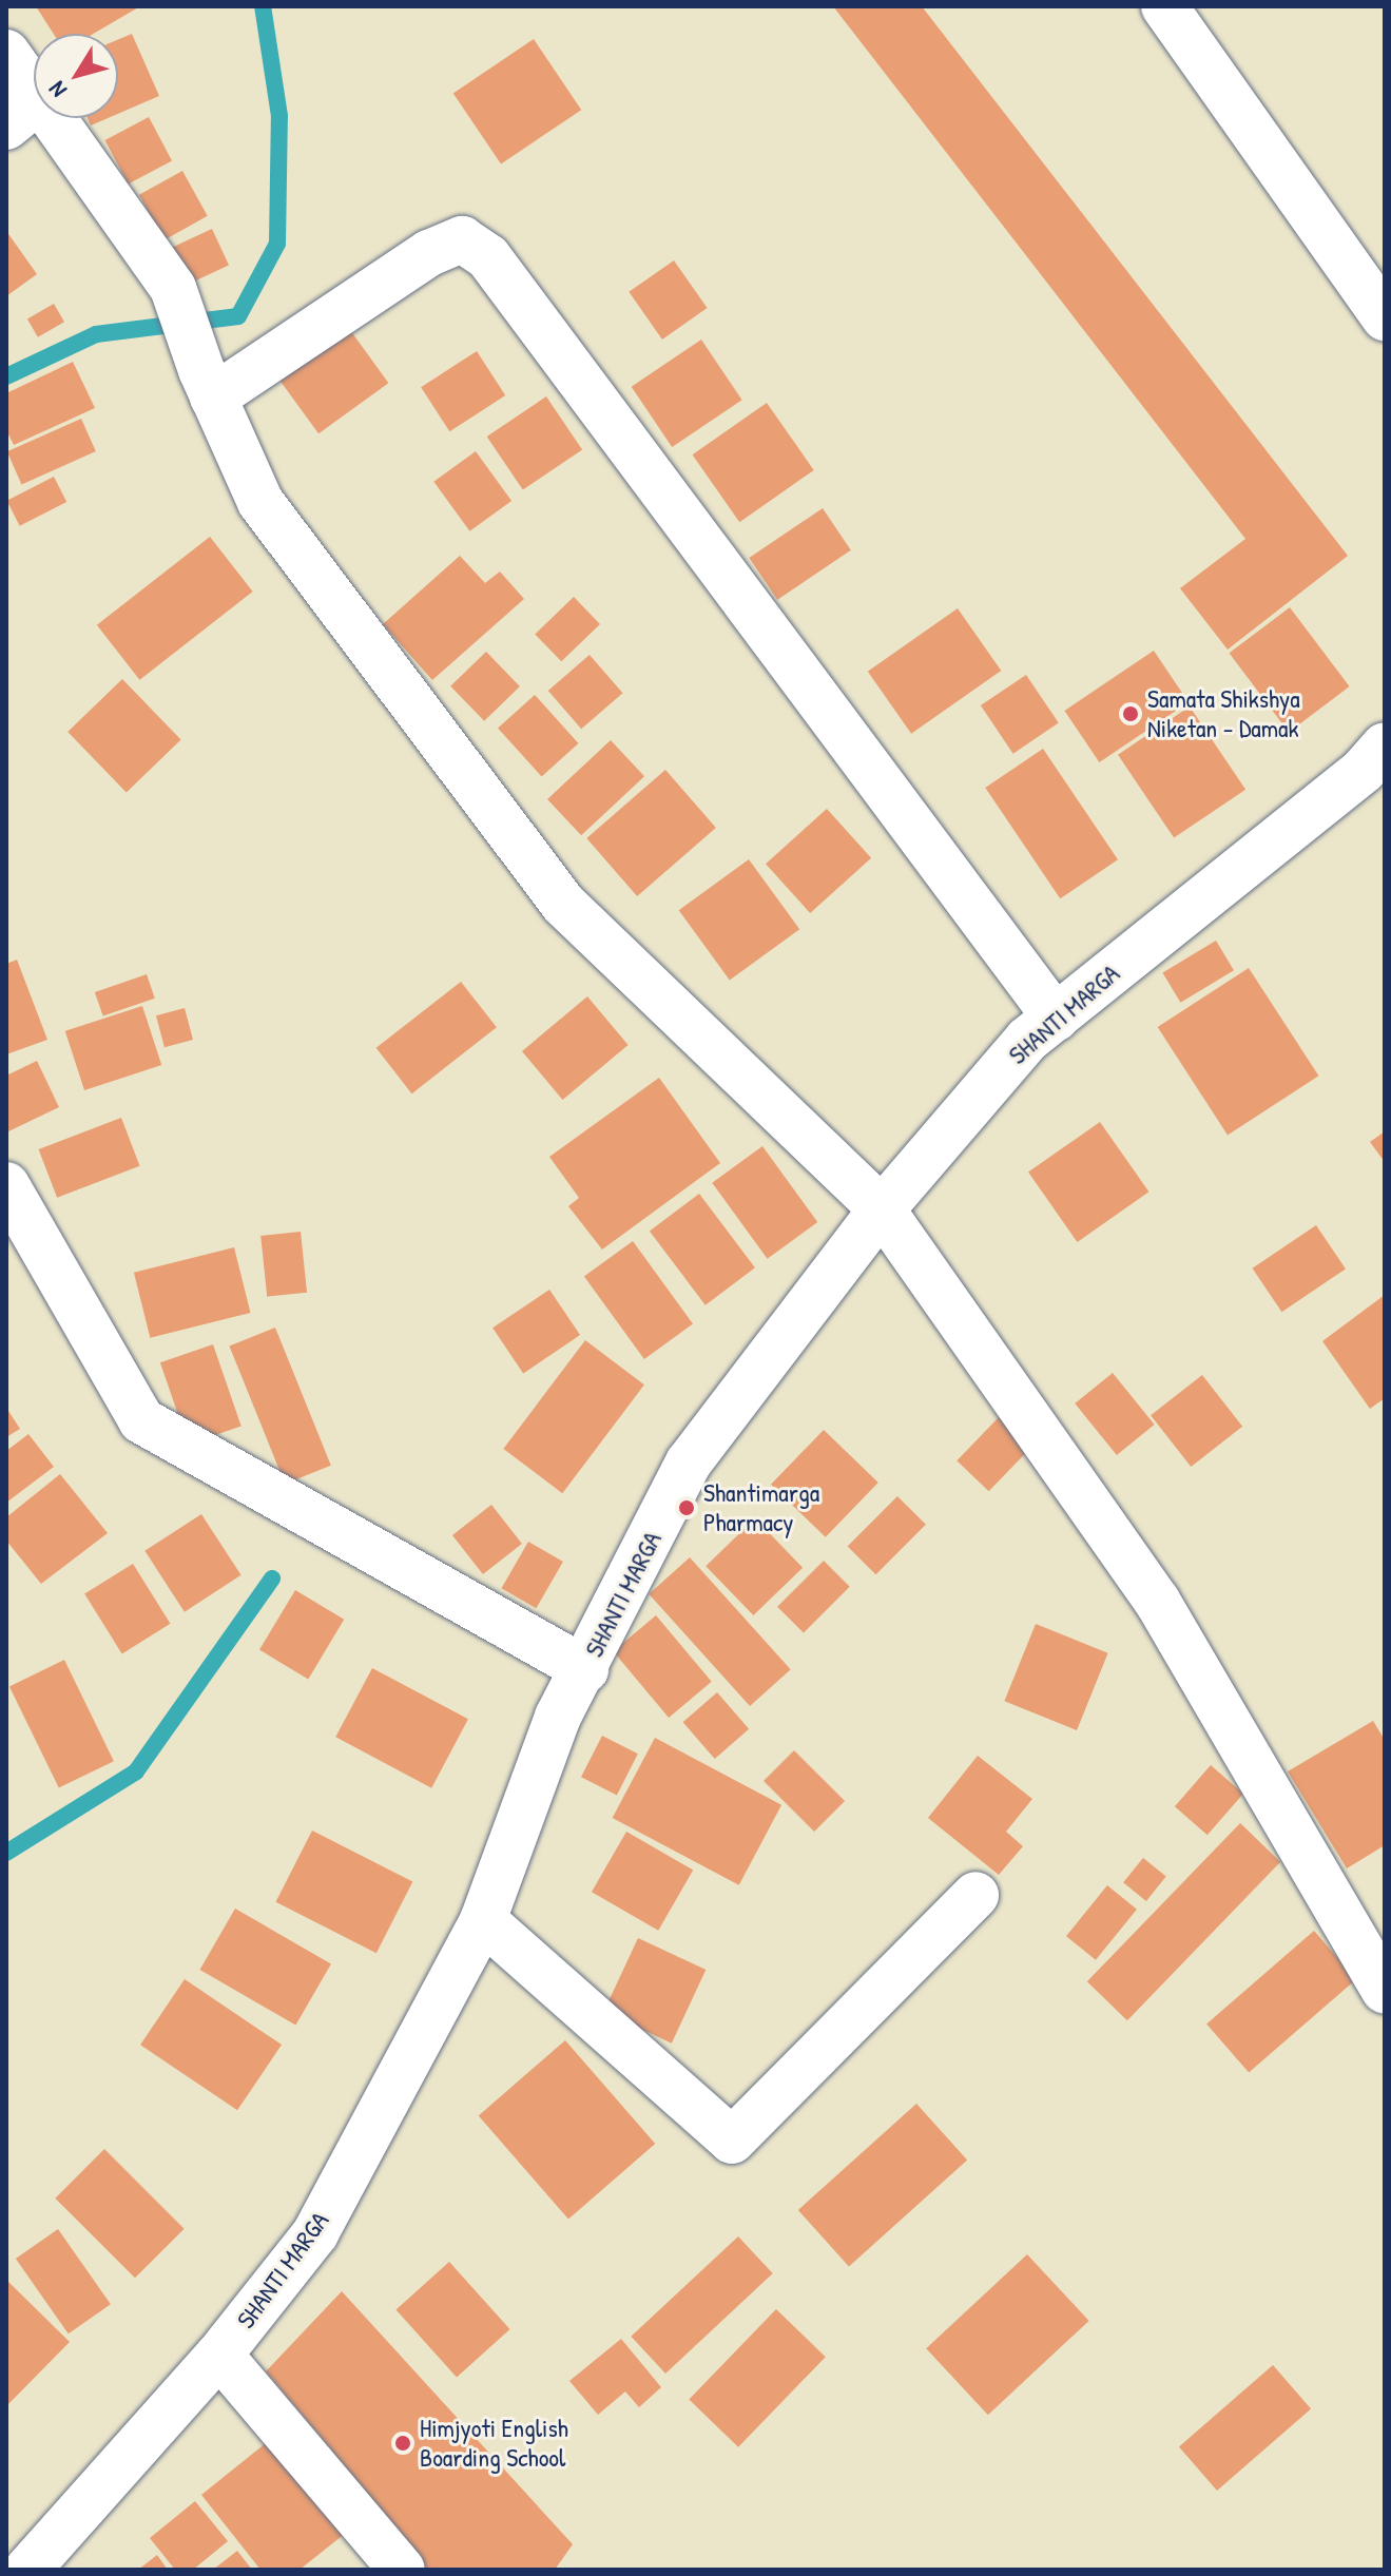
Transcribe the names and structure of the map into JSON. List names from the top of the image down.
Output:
{
  "streets": {
    "street": ["SHANTI MARGA"]
  },
  "places": ["Samata Shikshya Niketan - Damak", "Shantimarga Pharmacy", "Himjyoti English Boarding School"],
  "north": "bottom left"
}
